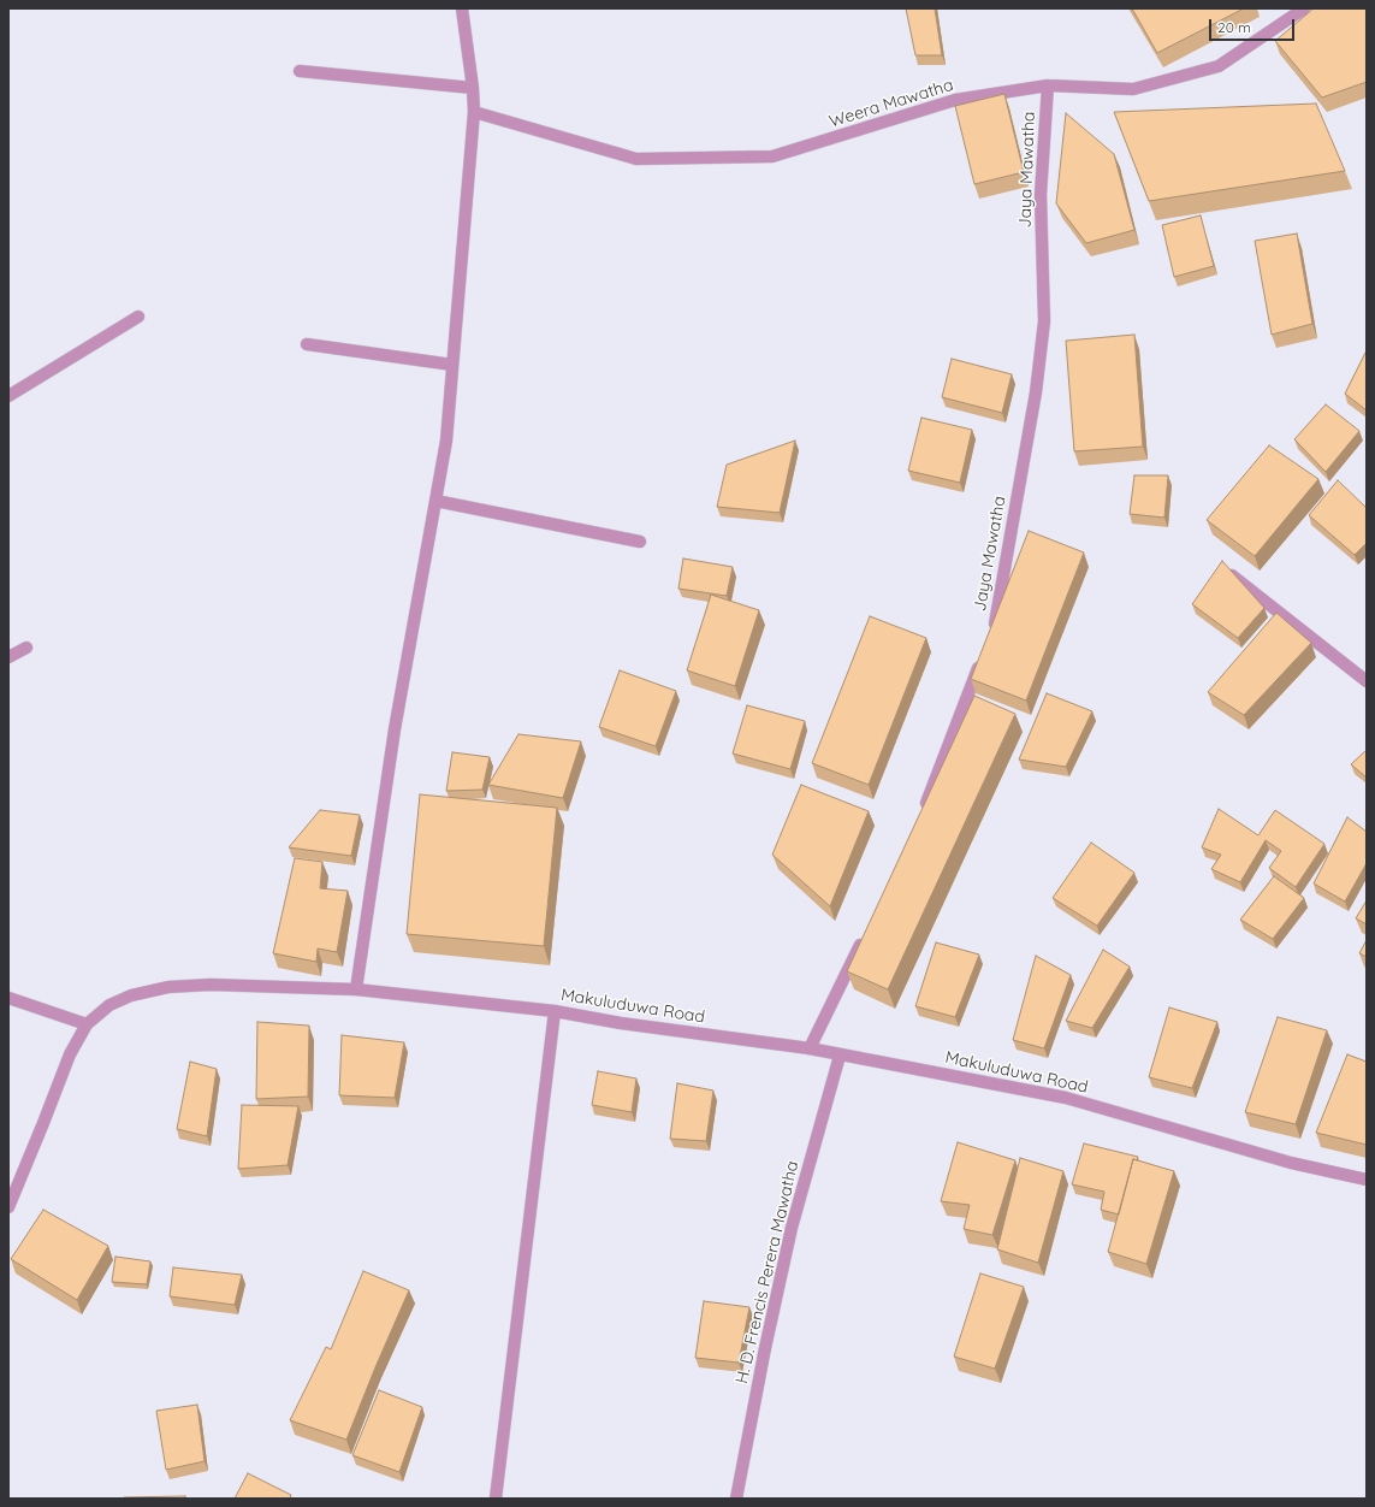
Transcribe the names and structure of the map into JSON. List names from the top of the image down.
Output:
{
  "streets": {
    "street": [
      "Weera Mawatha",
      "Jaya Mawatha",
      "Makuluduwa Road",
      "H. D. Frencis Perera Mawatha"
    ]
  },
  "crossings": [
    ["Weera Mawatha", "Jaya Mawatha"],
    ["Makuluduwa Road", "H. D. Frencis Perera Mawatha"]
  ],
  "scale_bar": "20 m"
}
